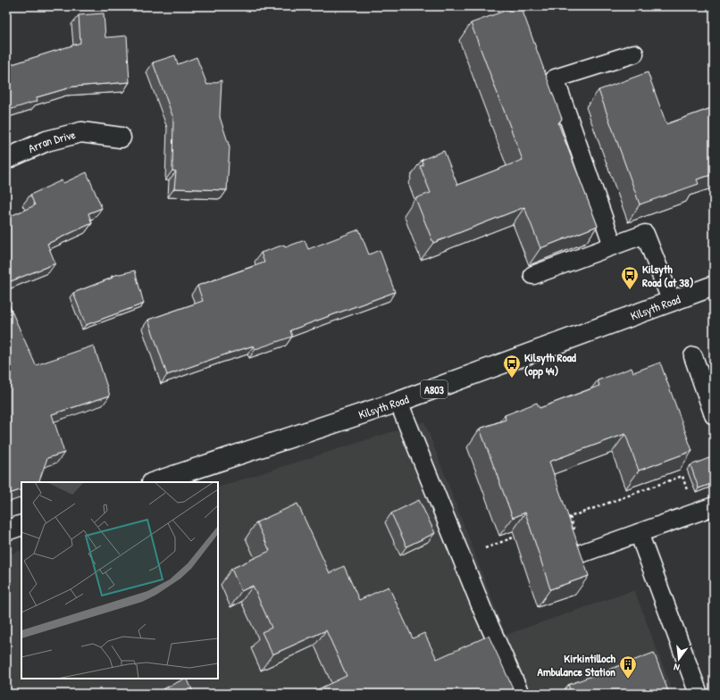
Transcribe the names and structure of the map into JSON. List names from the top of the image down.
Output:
{
  "streets": {
    "main road": ["Arran Drive", "Kilsyth Road", "A803"]
  },
  "places": {
    "bus stop": ["Kilsyth Road (at 38)", "Kilsyth Road (opp 44)"],
    "building": ["Kirkintilloch Ambulance Station"]
  },
  "north": "bottom"
}
